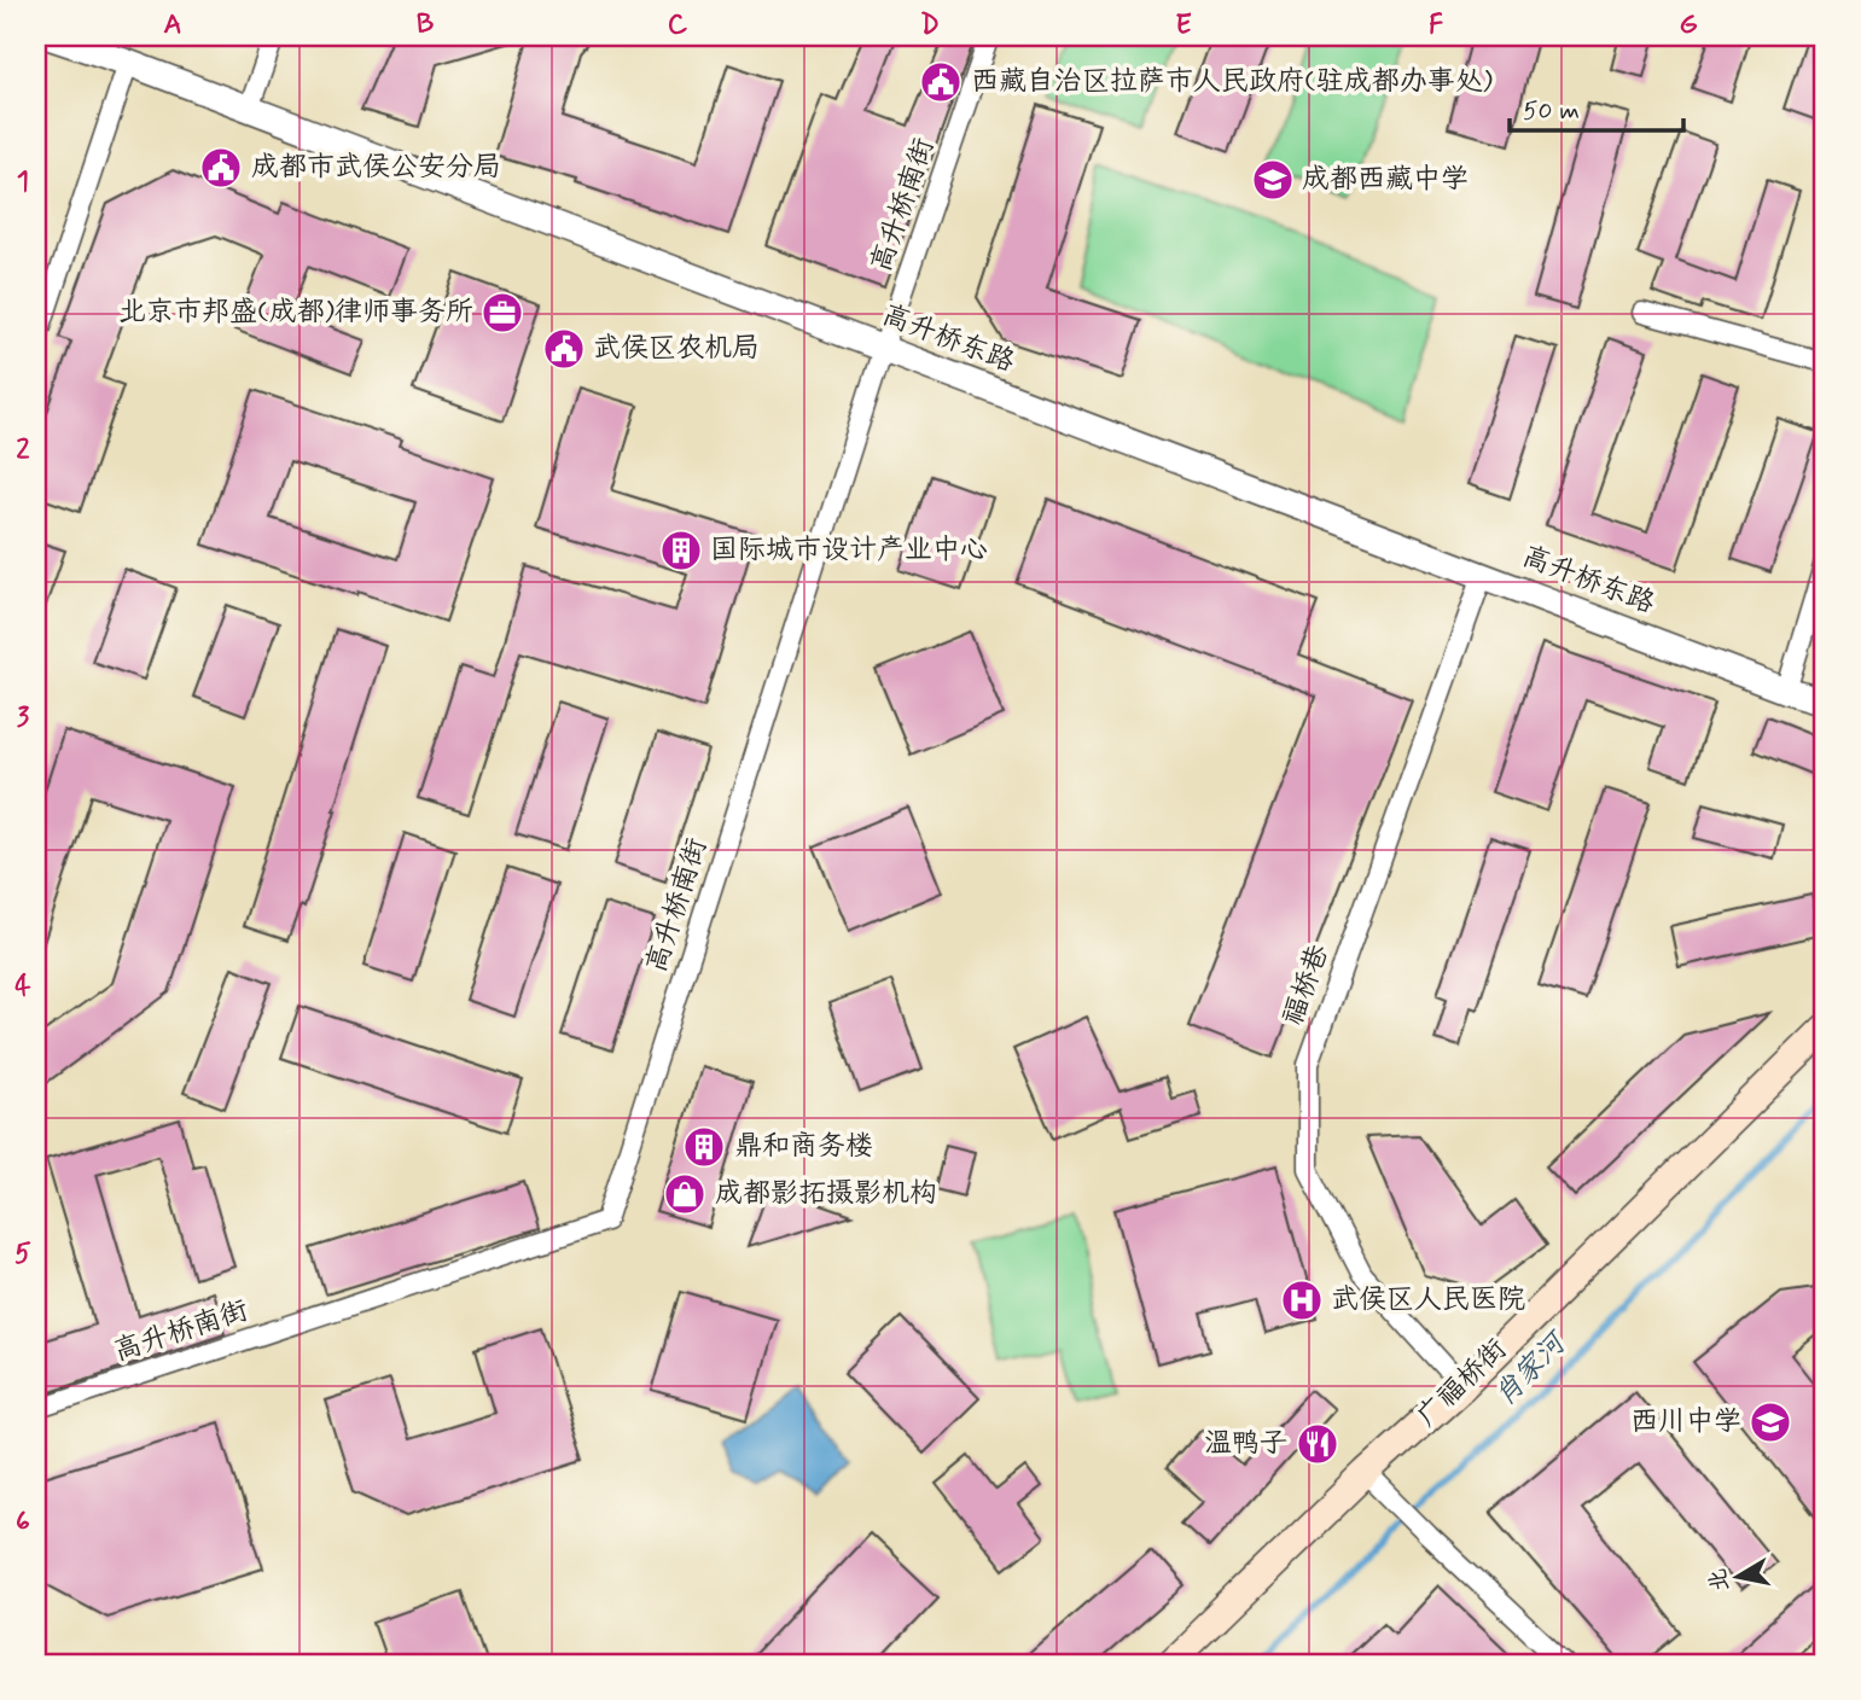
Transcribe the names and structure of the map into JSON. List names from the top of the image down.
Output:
{
  "streets": {
    "main road": ["广福桥街"],
    "street": ["高升桥南街", "高升桥东路", "福桥巷"]
  },
  "crossings": [
    ["高升桥南街", "高升桥东路"],
    ["高升桥东路", "福桥巷"],
    ["福桥巷", "广福桥街"]
  ],
  "water": ["肖家河"],
  "places": {
    "public building": ["西藏自治区拉萨市人民政府(驻成都办事处)", "成都市武侯公安分局", "武侯区农机局"],
    "school or university": ["成都西藏中学", "西川中学"],
    "office": ["北京市邦盛(成都)律师事务所"],
    "building": ["国际城市设计产业中心", "鼎和商务楼"],
    "shop": ["成都影拓摄影机构"],
    "hospital": ["武侯区人民医院"],
    "restaurant": ["温鸭子"]
  },
  "scale_bar": "50 m",
  "north": "left",
  "grid": {
    "columns": [
      "A",
      "B",
      "C",
      "D",
      "E",
      "F",
      "G"
    ],
    "rows": [
      "1",
      "2",
      "3",
      "4",
      "5",
      "6"
    ]
  }
}
